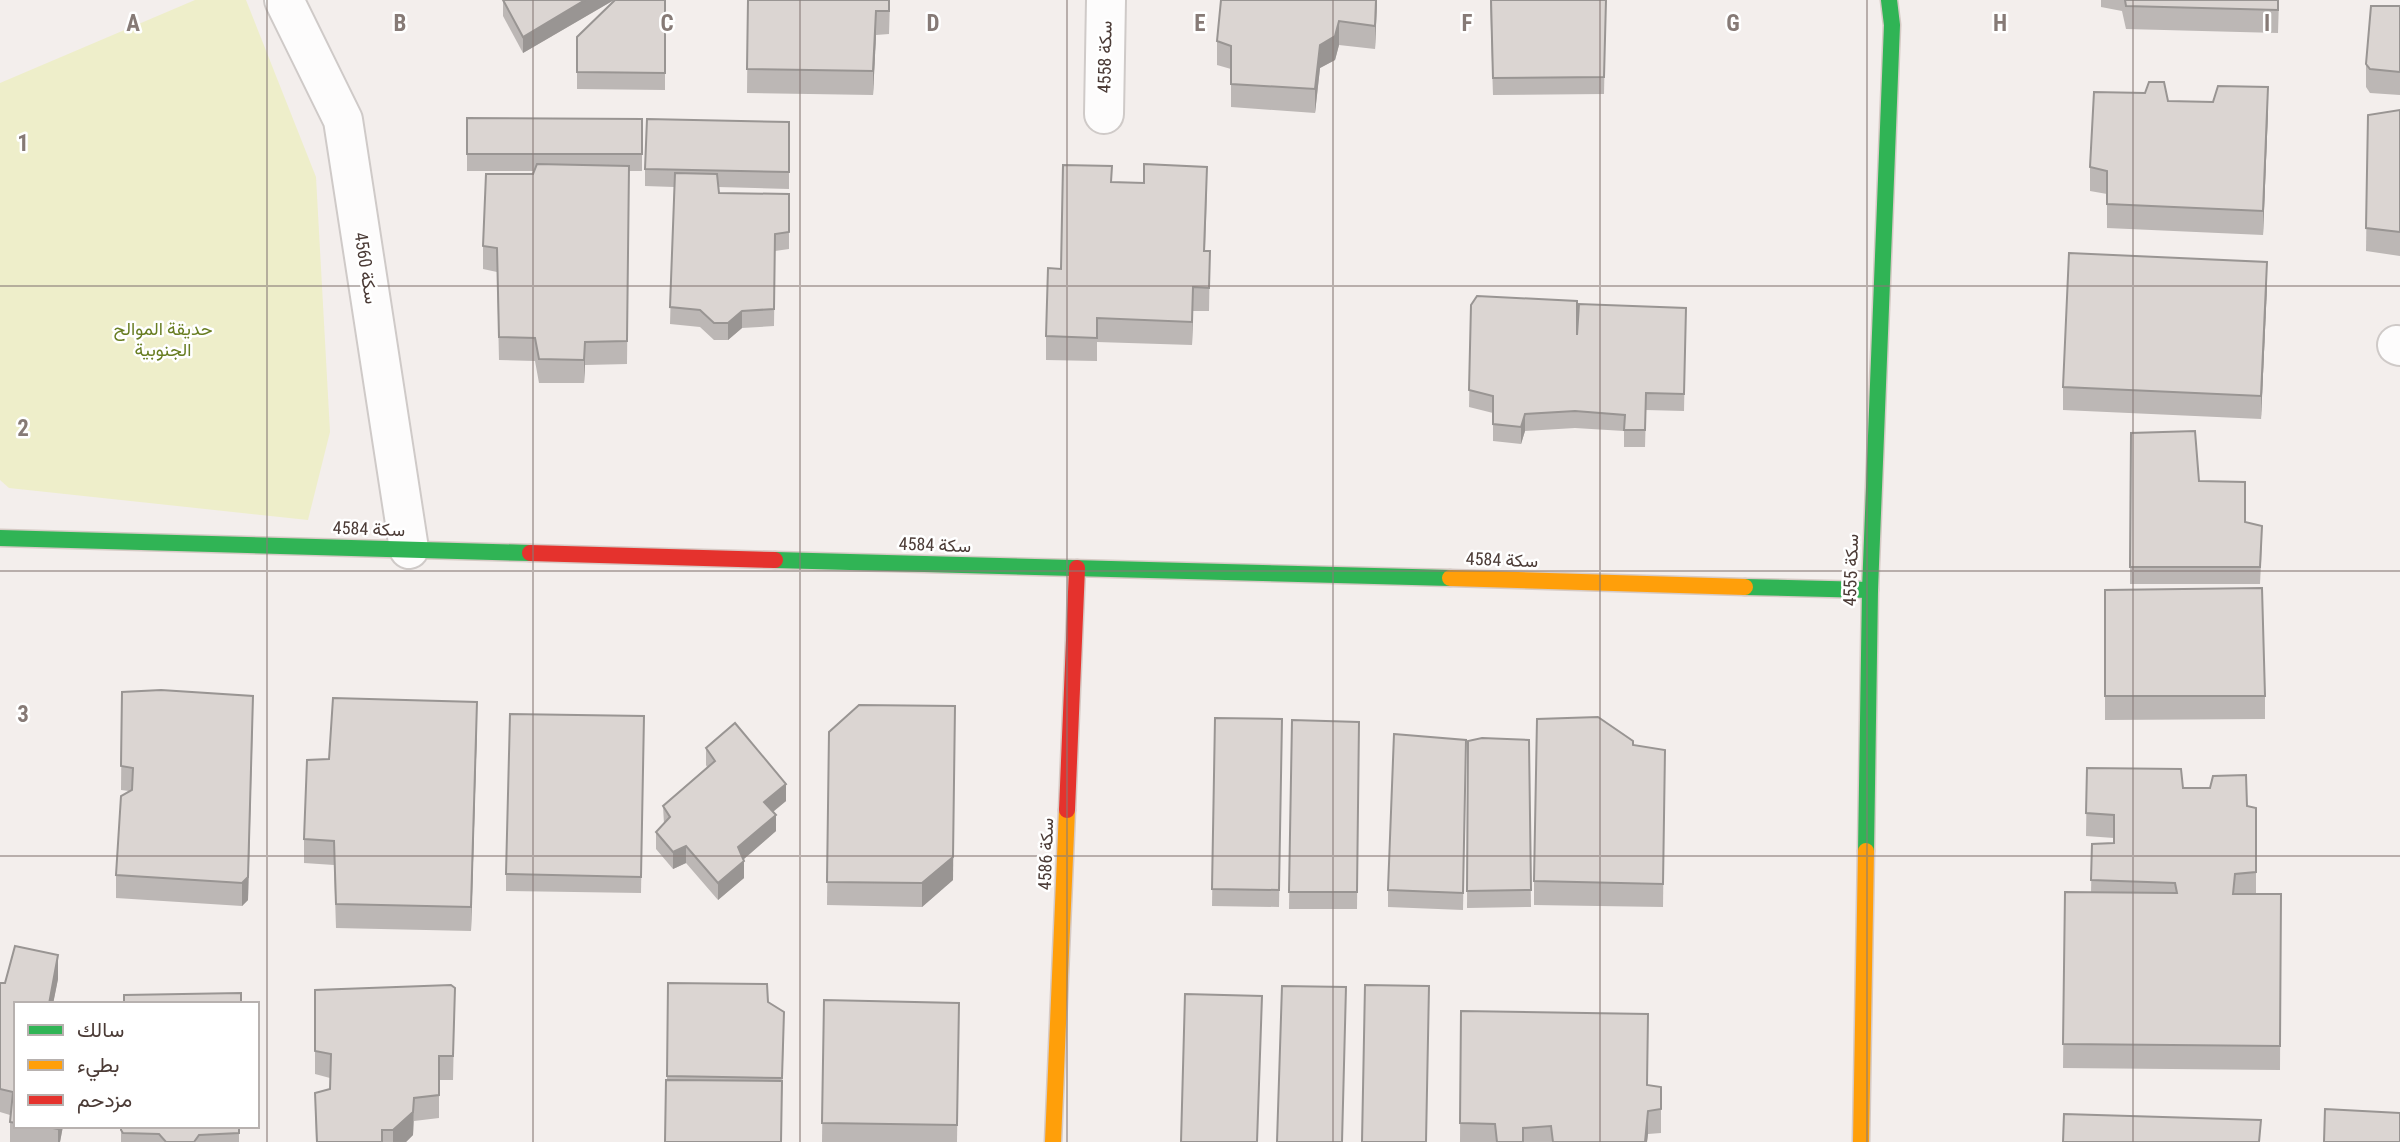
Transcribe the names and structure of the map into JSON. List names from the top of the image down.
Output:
{
  "streets": {
    "street": [
      "سكة 4558",
      "سكة 4560",
      "سكة 4584",
      "سكة 4555",
      "سكة 4586"
    ]
  },
  "crossings": [
    ["سكة 4560", "سكة 4584"],
    ["سكة 4584", "سكة 4555"],
    ["سكة 4584", "سكة 4586"]
  ],
  "parks": ["حديقة الموالح الجنوبية"],
  "legend": ["سالك", "بطيء", "مزدحم"],
  "grid": {
    "columns": [
      "A",
      "B",
      "C",
      "D",
      "E",
      "F",
      "G",
      "H",
      "I"
    ],
    "rows": ["1", "2", "3"]
  }
}
